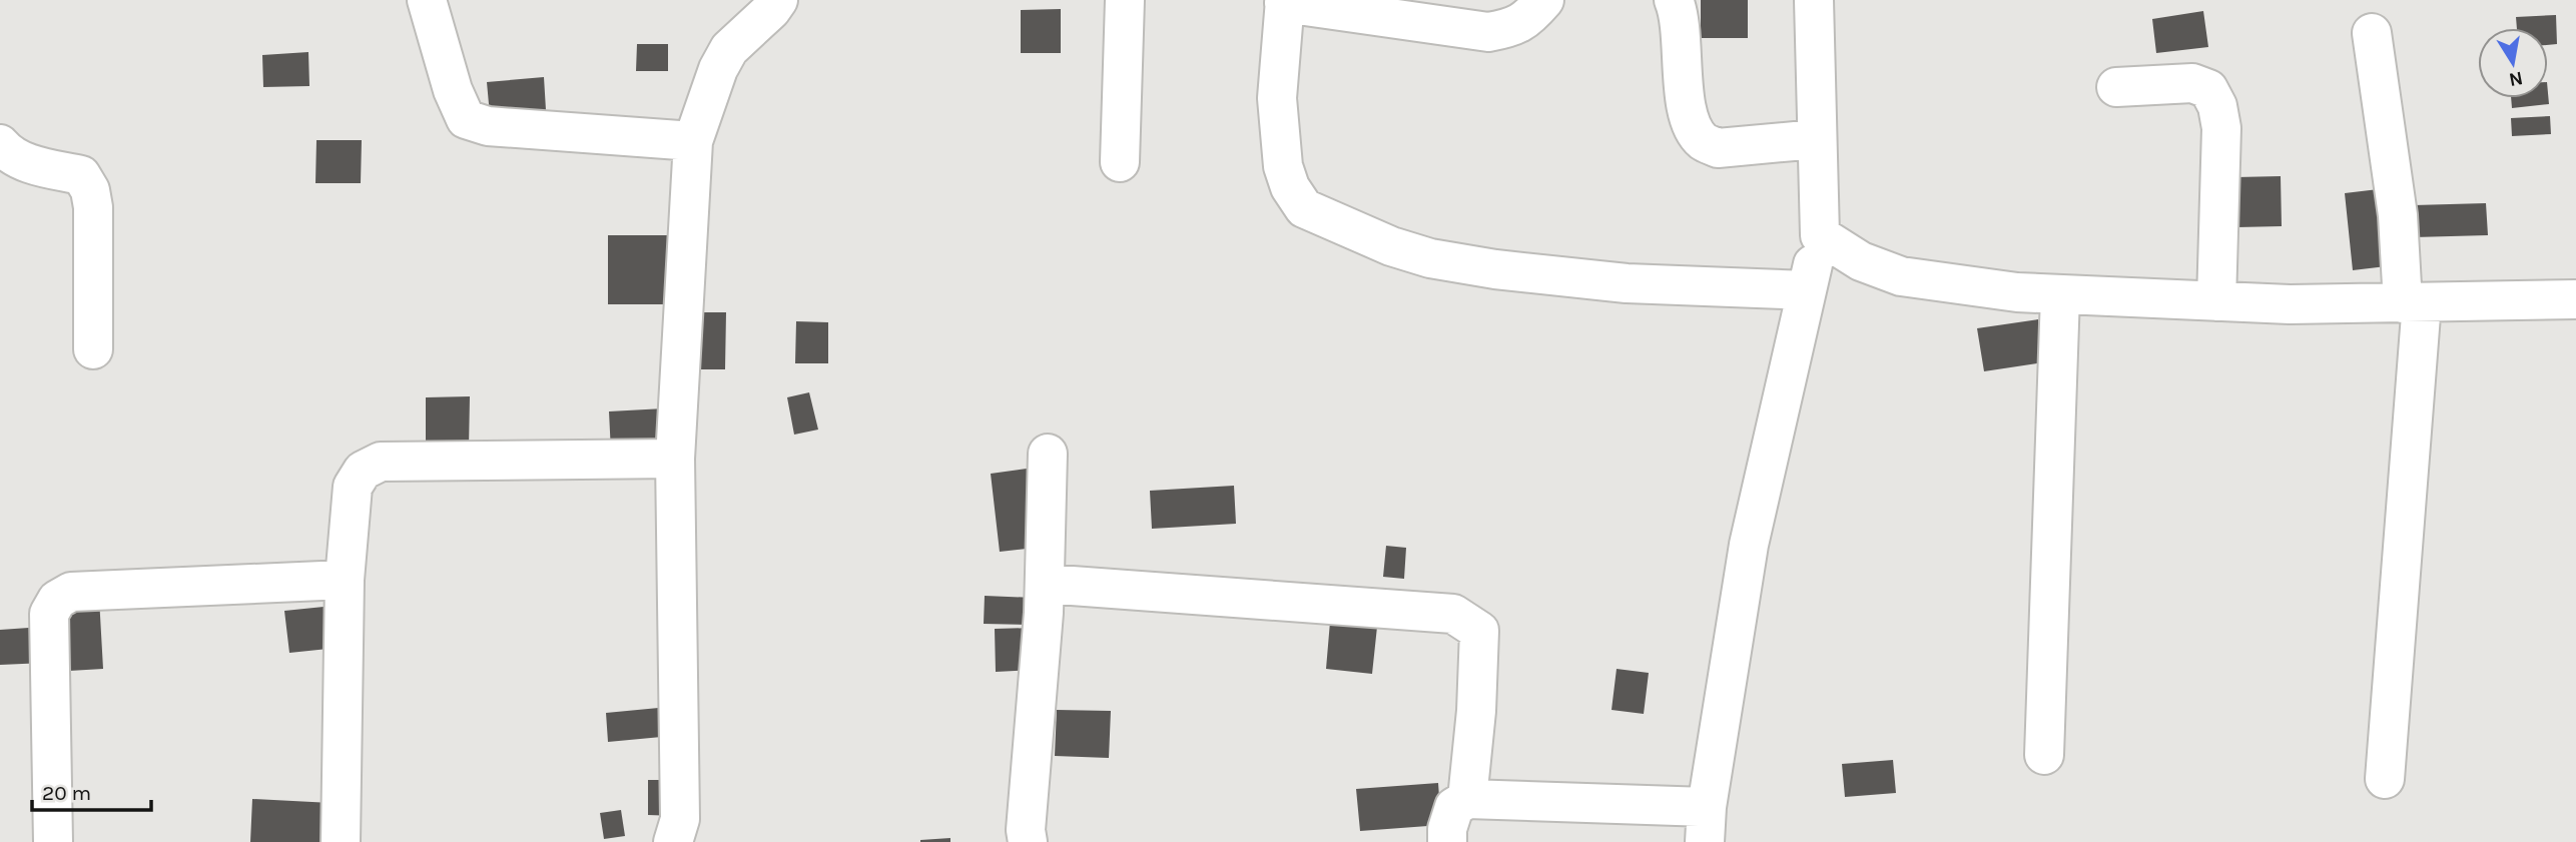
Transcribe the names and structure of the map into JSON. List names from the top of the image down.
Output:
{
  "scale_bar": "20 m",
  "north": "bottom"
}
